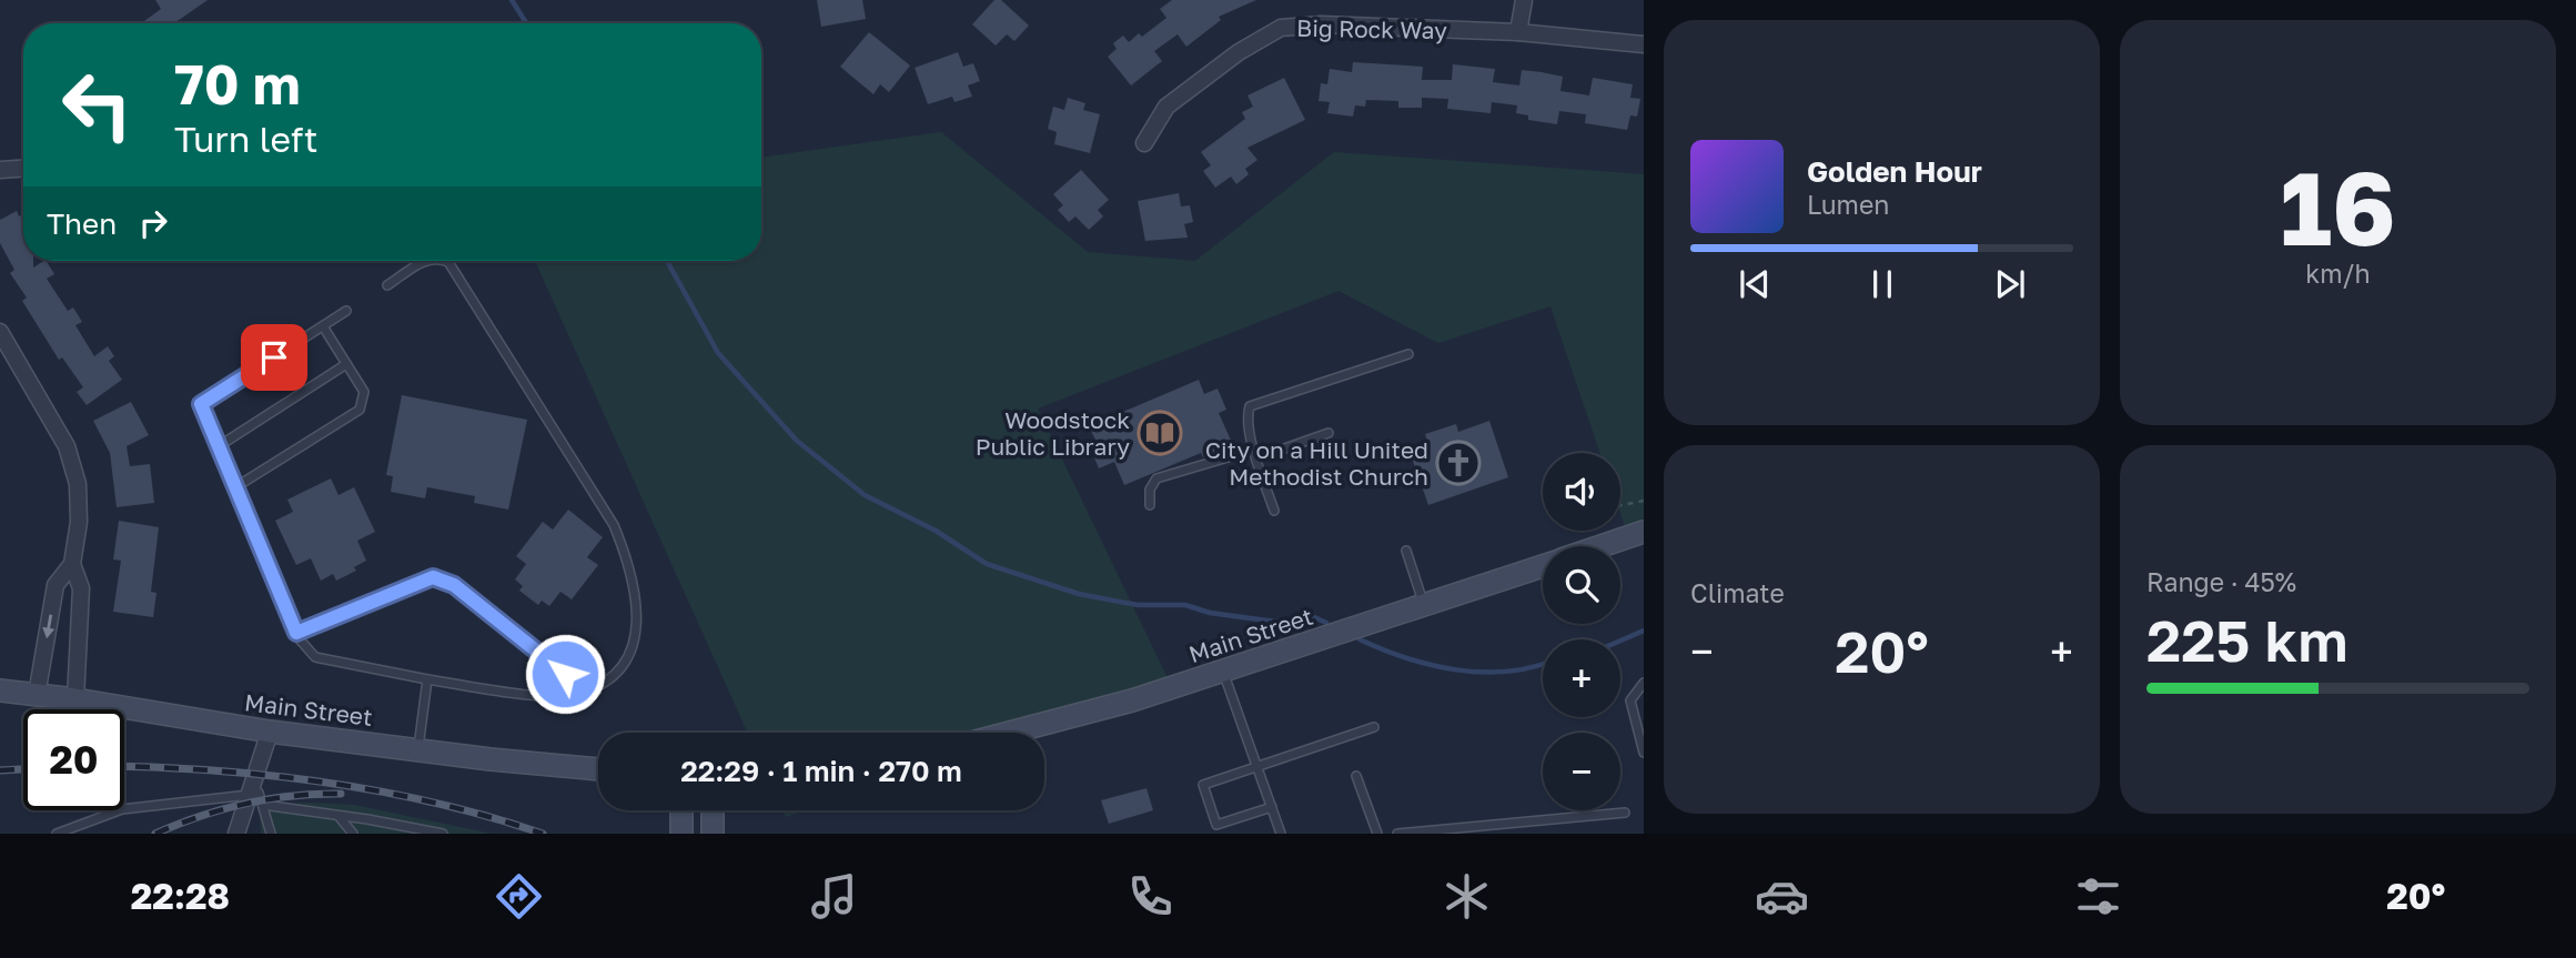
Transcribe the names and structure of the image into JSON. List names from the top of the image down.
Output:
{
  "streets": {
    "main road": ["Main Street"],
    "street": ["Big Rock Way"]
  },
  "places": {
    "library": ["Woodstock Public Library"],
    "church": ["City on a Hill United Methodist Church"]
  },
  "page": {
    "tile": [
      ["16", "km/h"],
      "Climate",
      ["Range · 45%", "225 km"]
    ],
    "turn": ["70 m", "Turn left"],
    "song": ["Golden Hour", "Lumen"],
    "then": "Then",
    "map_buttons": ["+", "−"],
    "heat": ["−", "20°", "+"],
    "limit": "20",
    "trip": "22:29 · 1 min · 270 m",
    "tabs": ["22:28", "20°"]
  }
}
